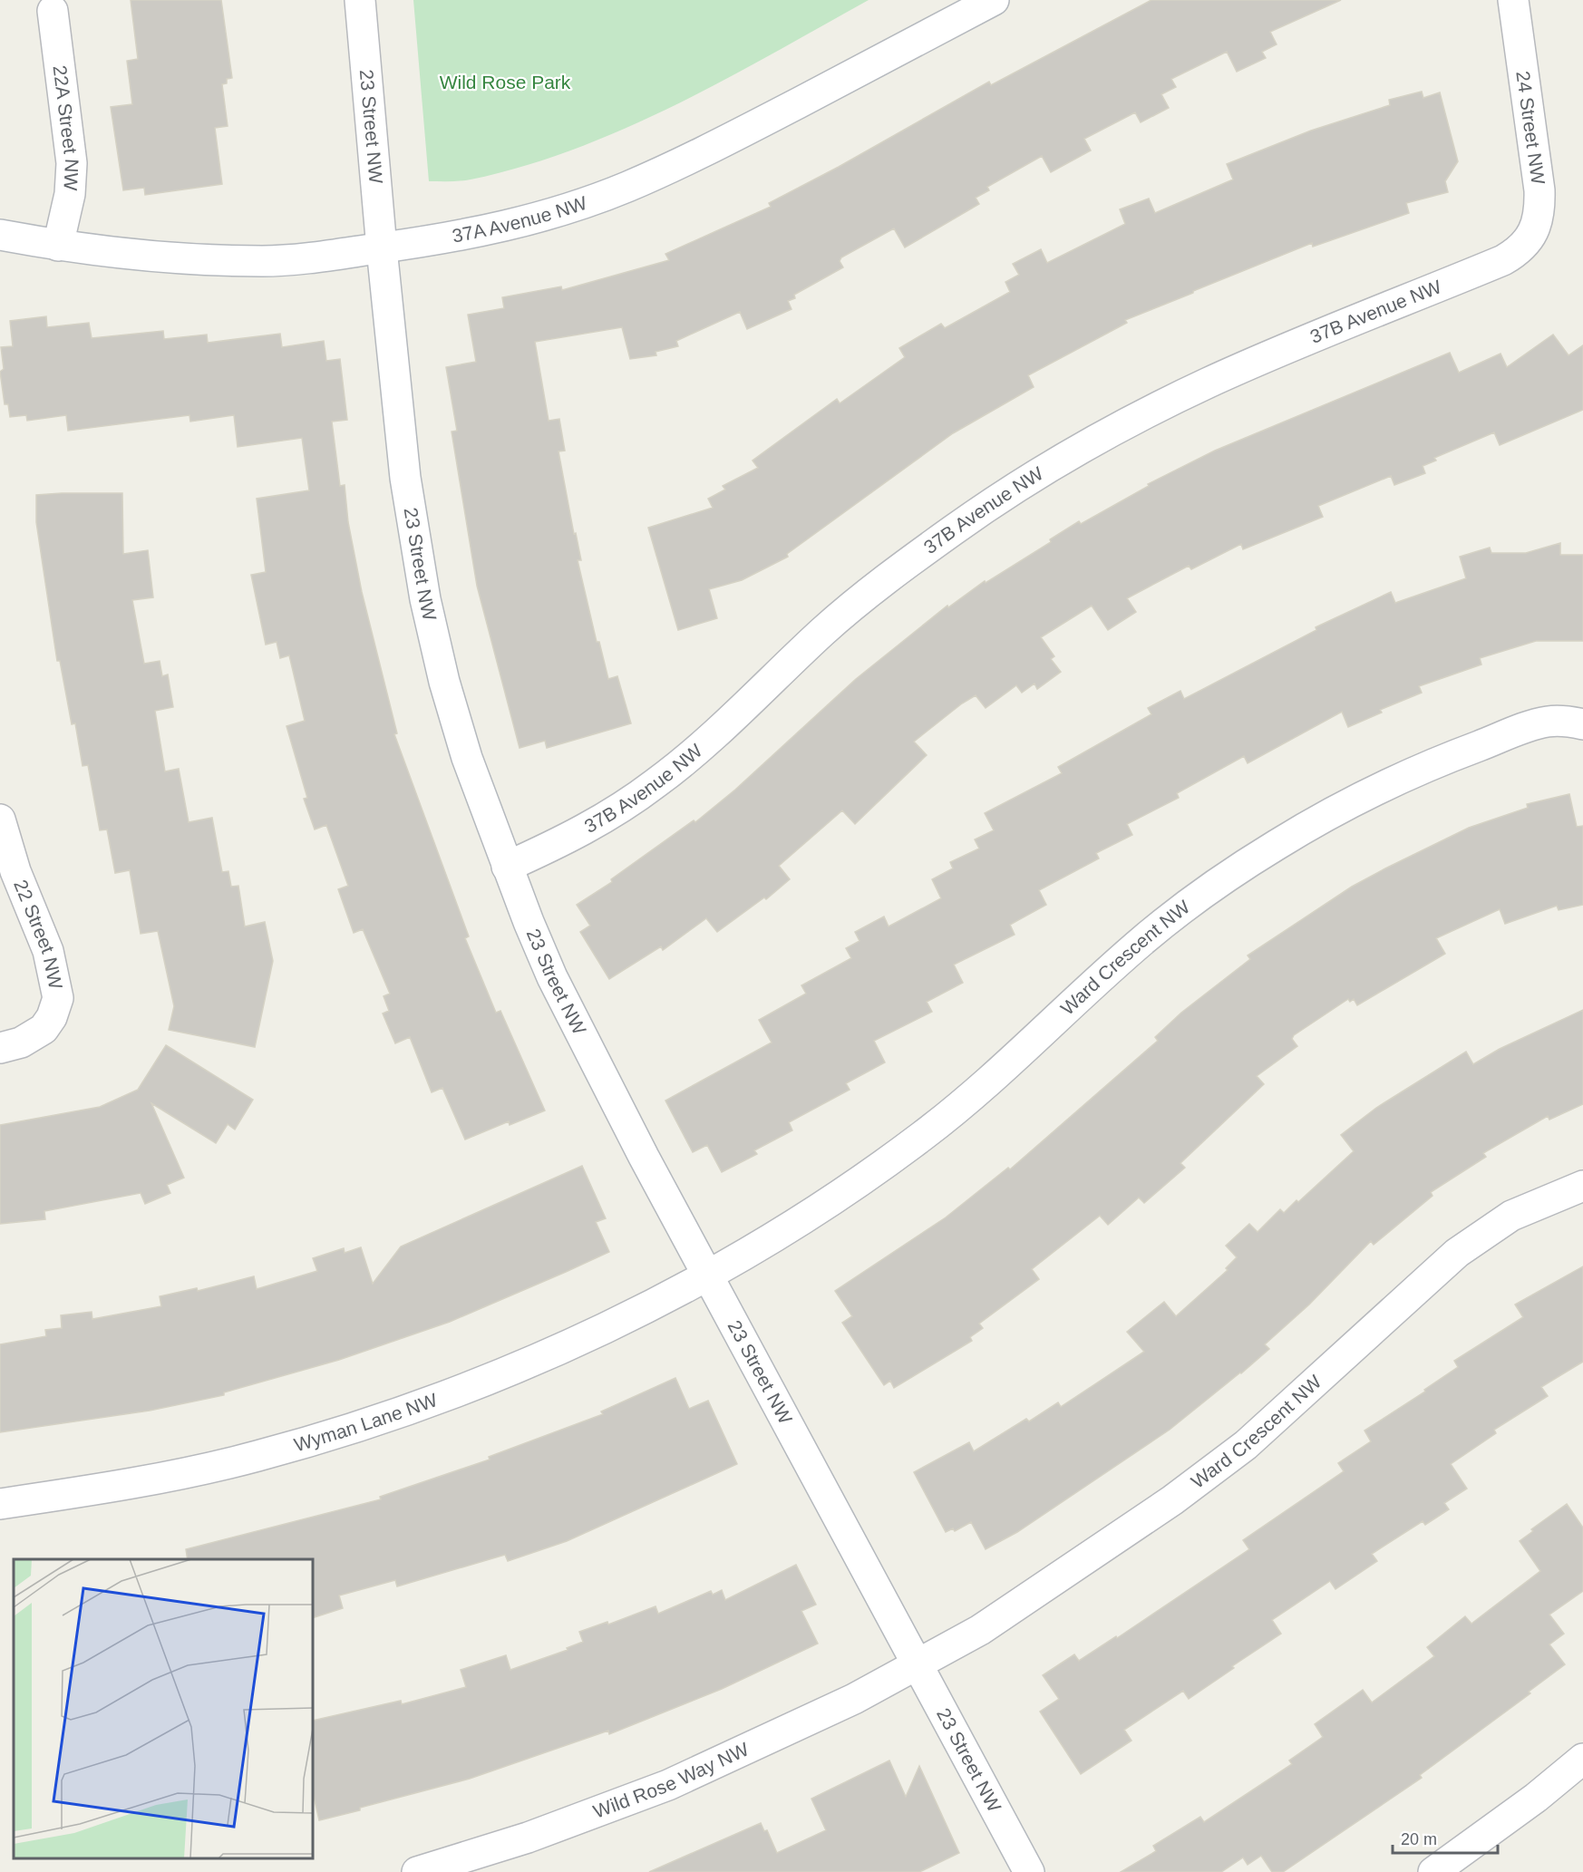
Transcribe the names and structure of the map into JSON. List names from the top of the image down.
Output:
{
  "streets": {
    "street": [
      "23 Street NW",
      "24 Street NW",
      "22A Street NW",
      "37A Avenue NW",
      "37B Avenue NW",
      "22 Street NW",
      "Ward Crescent NW",
      "Wyman Lane NW",
      "Wild Rose Way NW"
    ]
  },
  "crossings": [
    ["23 Street NW", "37A Avenue NW"],
    ["23 Street NW", "37B Avenue NW"],
    ["23 Street NW", "Ward Crescent NW"],
    ["23 Street NW", "Wyman Lane NW"],
    ["23 Street NW", "Wild Rose Way NW"],
    ["24 Street NW", "37B Avenue NW"],
    ["22A Street NW", "37A Avenue NW"],
    ["Ward Crescent NW", "Wyman Lane NW"],
    ["Ward Crescent NW", "Wild Rose Way NW"]
  ],
  "parks": ["Wild Rose Park"],
  "scale_bar": "20 m"
}
